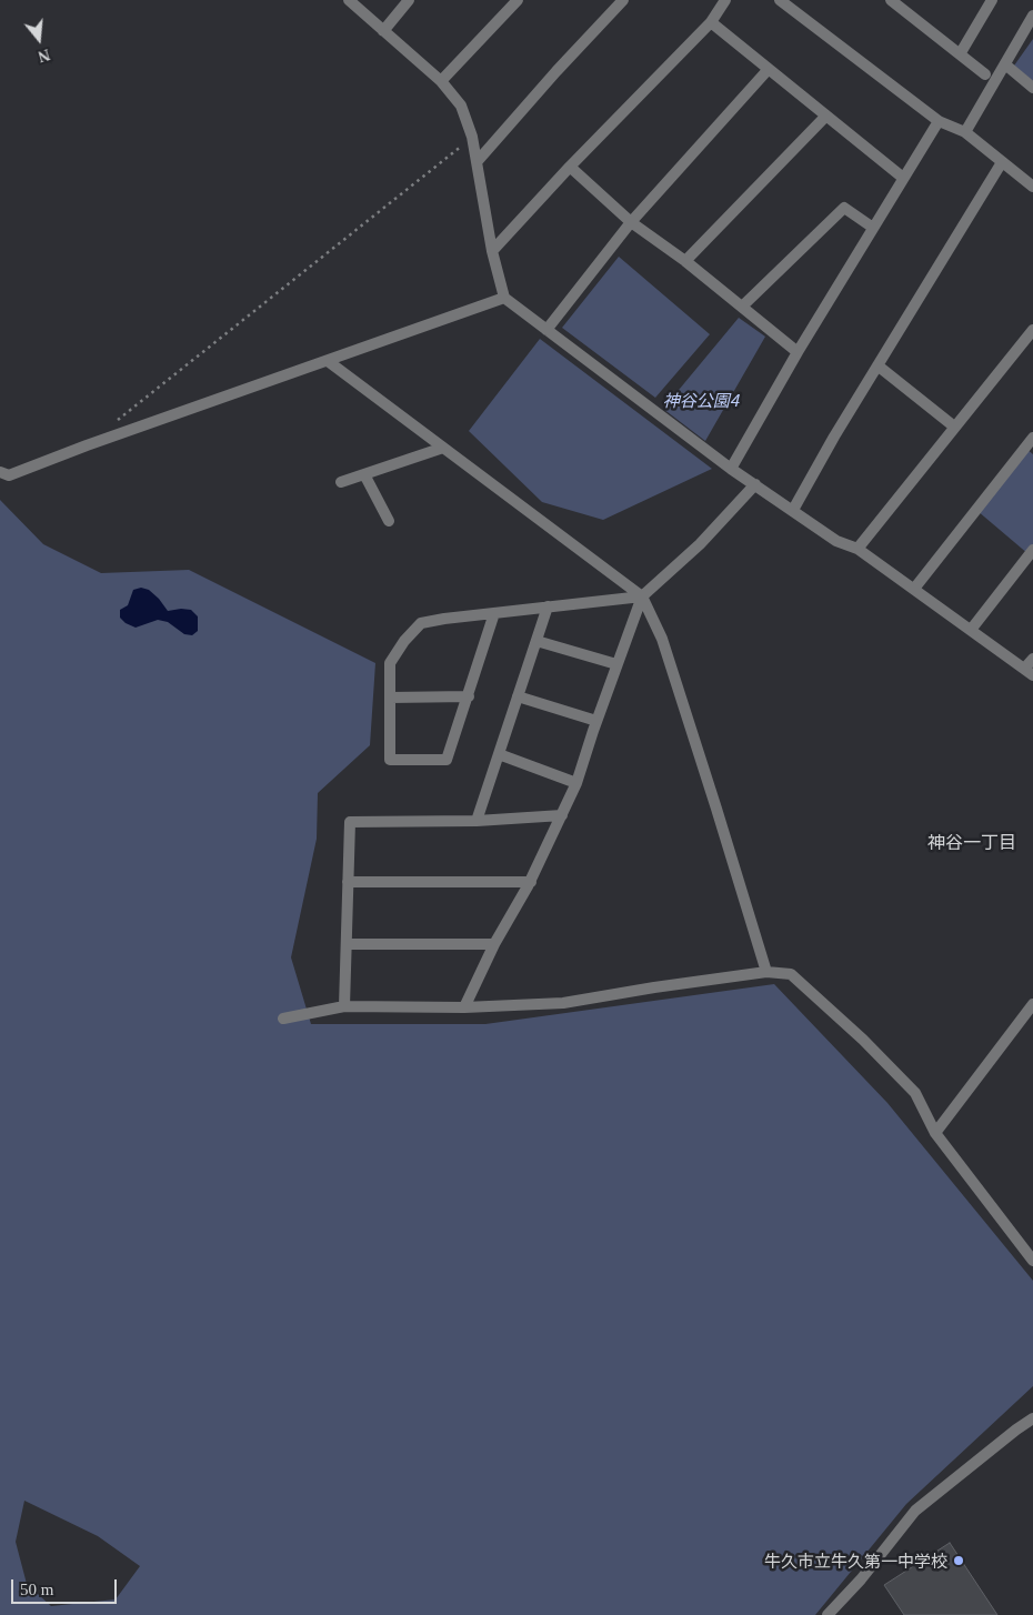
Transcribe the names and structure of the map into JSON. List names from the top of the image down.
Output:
{
  "districts": ["神谷一丁目"],
  "parks": ["神谷公園4"],
  "places": ["牛久市立牛久第一中学校"],
  "scale_bar": "50 m",
  "north": "bottom"
}
